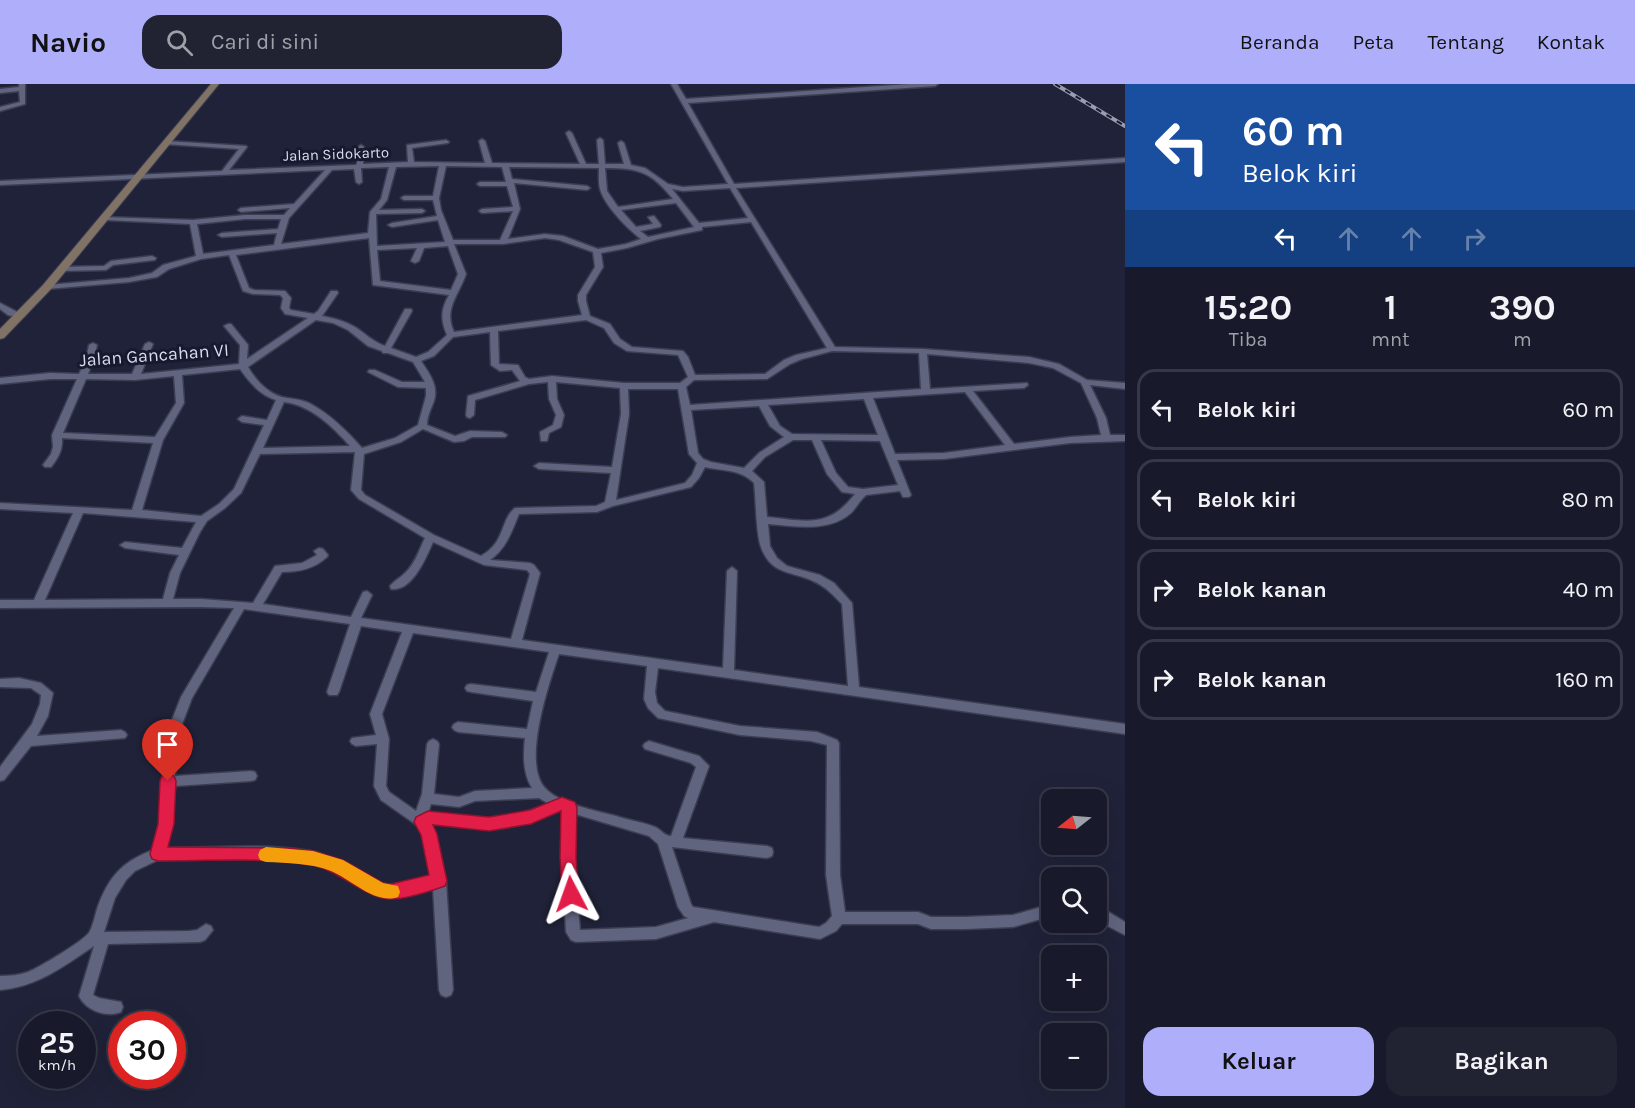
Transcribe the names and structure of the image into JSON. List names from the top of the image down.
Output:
{
  "streets": {
    "street": ["Jalan Sidokarto", "Jalan Gancahan VI"]
  },
  "north": "left",
  "page": {
    "header": "Navio",
    "search": "Cari di sini",
    "nav": [
      "Beranda",
      "Peta",
      "Tentang",
      "Kontak"
    ],
    "turn": ["60 m", "Belok kiri"],
    "eta": [
      "15:20",
      "Tiba",
      "1",
      "mnt",
      "390",
      "m"
    ],
    "list": [
      {
        "name": "Belok kiri",
        "value": "60 m"
      },
      {
        "name": "Belok kiri",
        "value": "80 m"
      },
      {
        "name": "Belok kanan",
        "value": "40 m"
      },
      {
        "name": "Belok kanan",
        "value": "160 m"
      }
    ],
    "map_buttons": ["+", "−"],
    "speed": "25 km/h",
    "limit": "30",
    "buttons": ["Keluar", "Bagikan"]
  }
}
